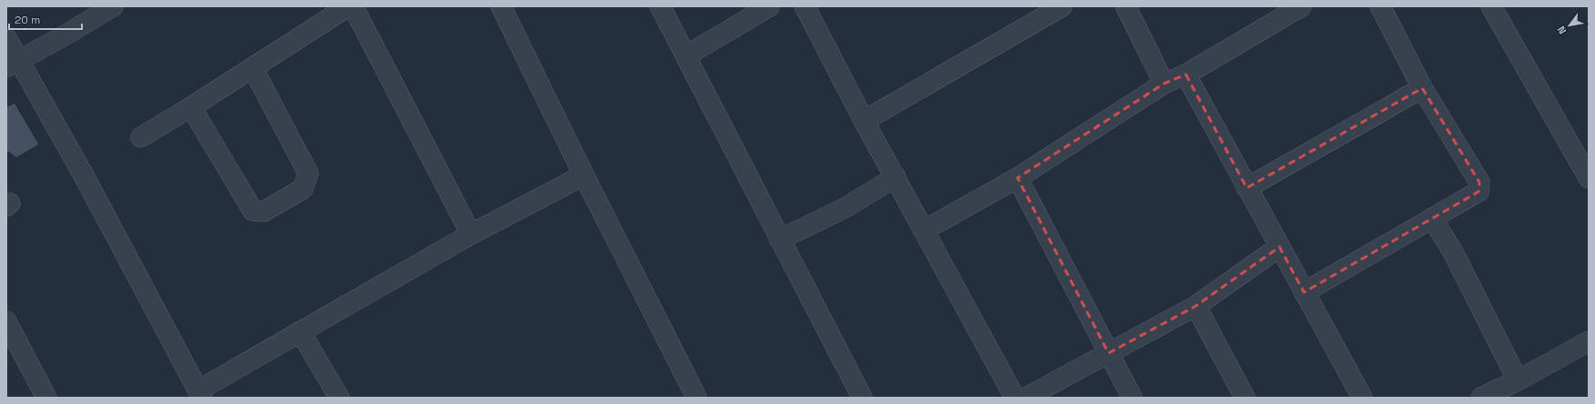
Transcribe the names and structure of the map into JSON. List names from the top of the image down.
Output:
{
  "scale_bar": "20 m",
  "north": "bottom left"
}
